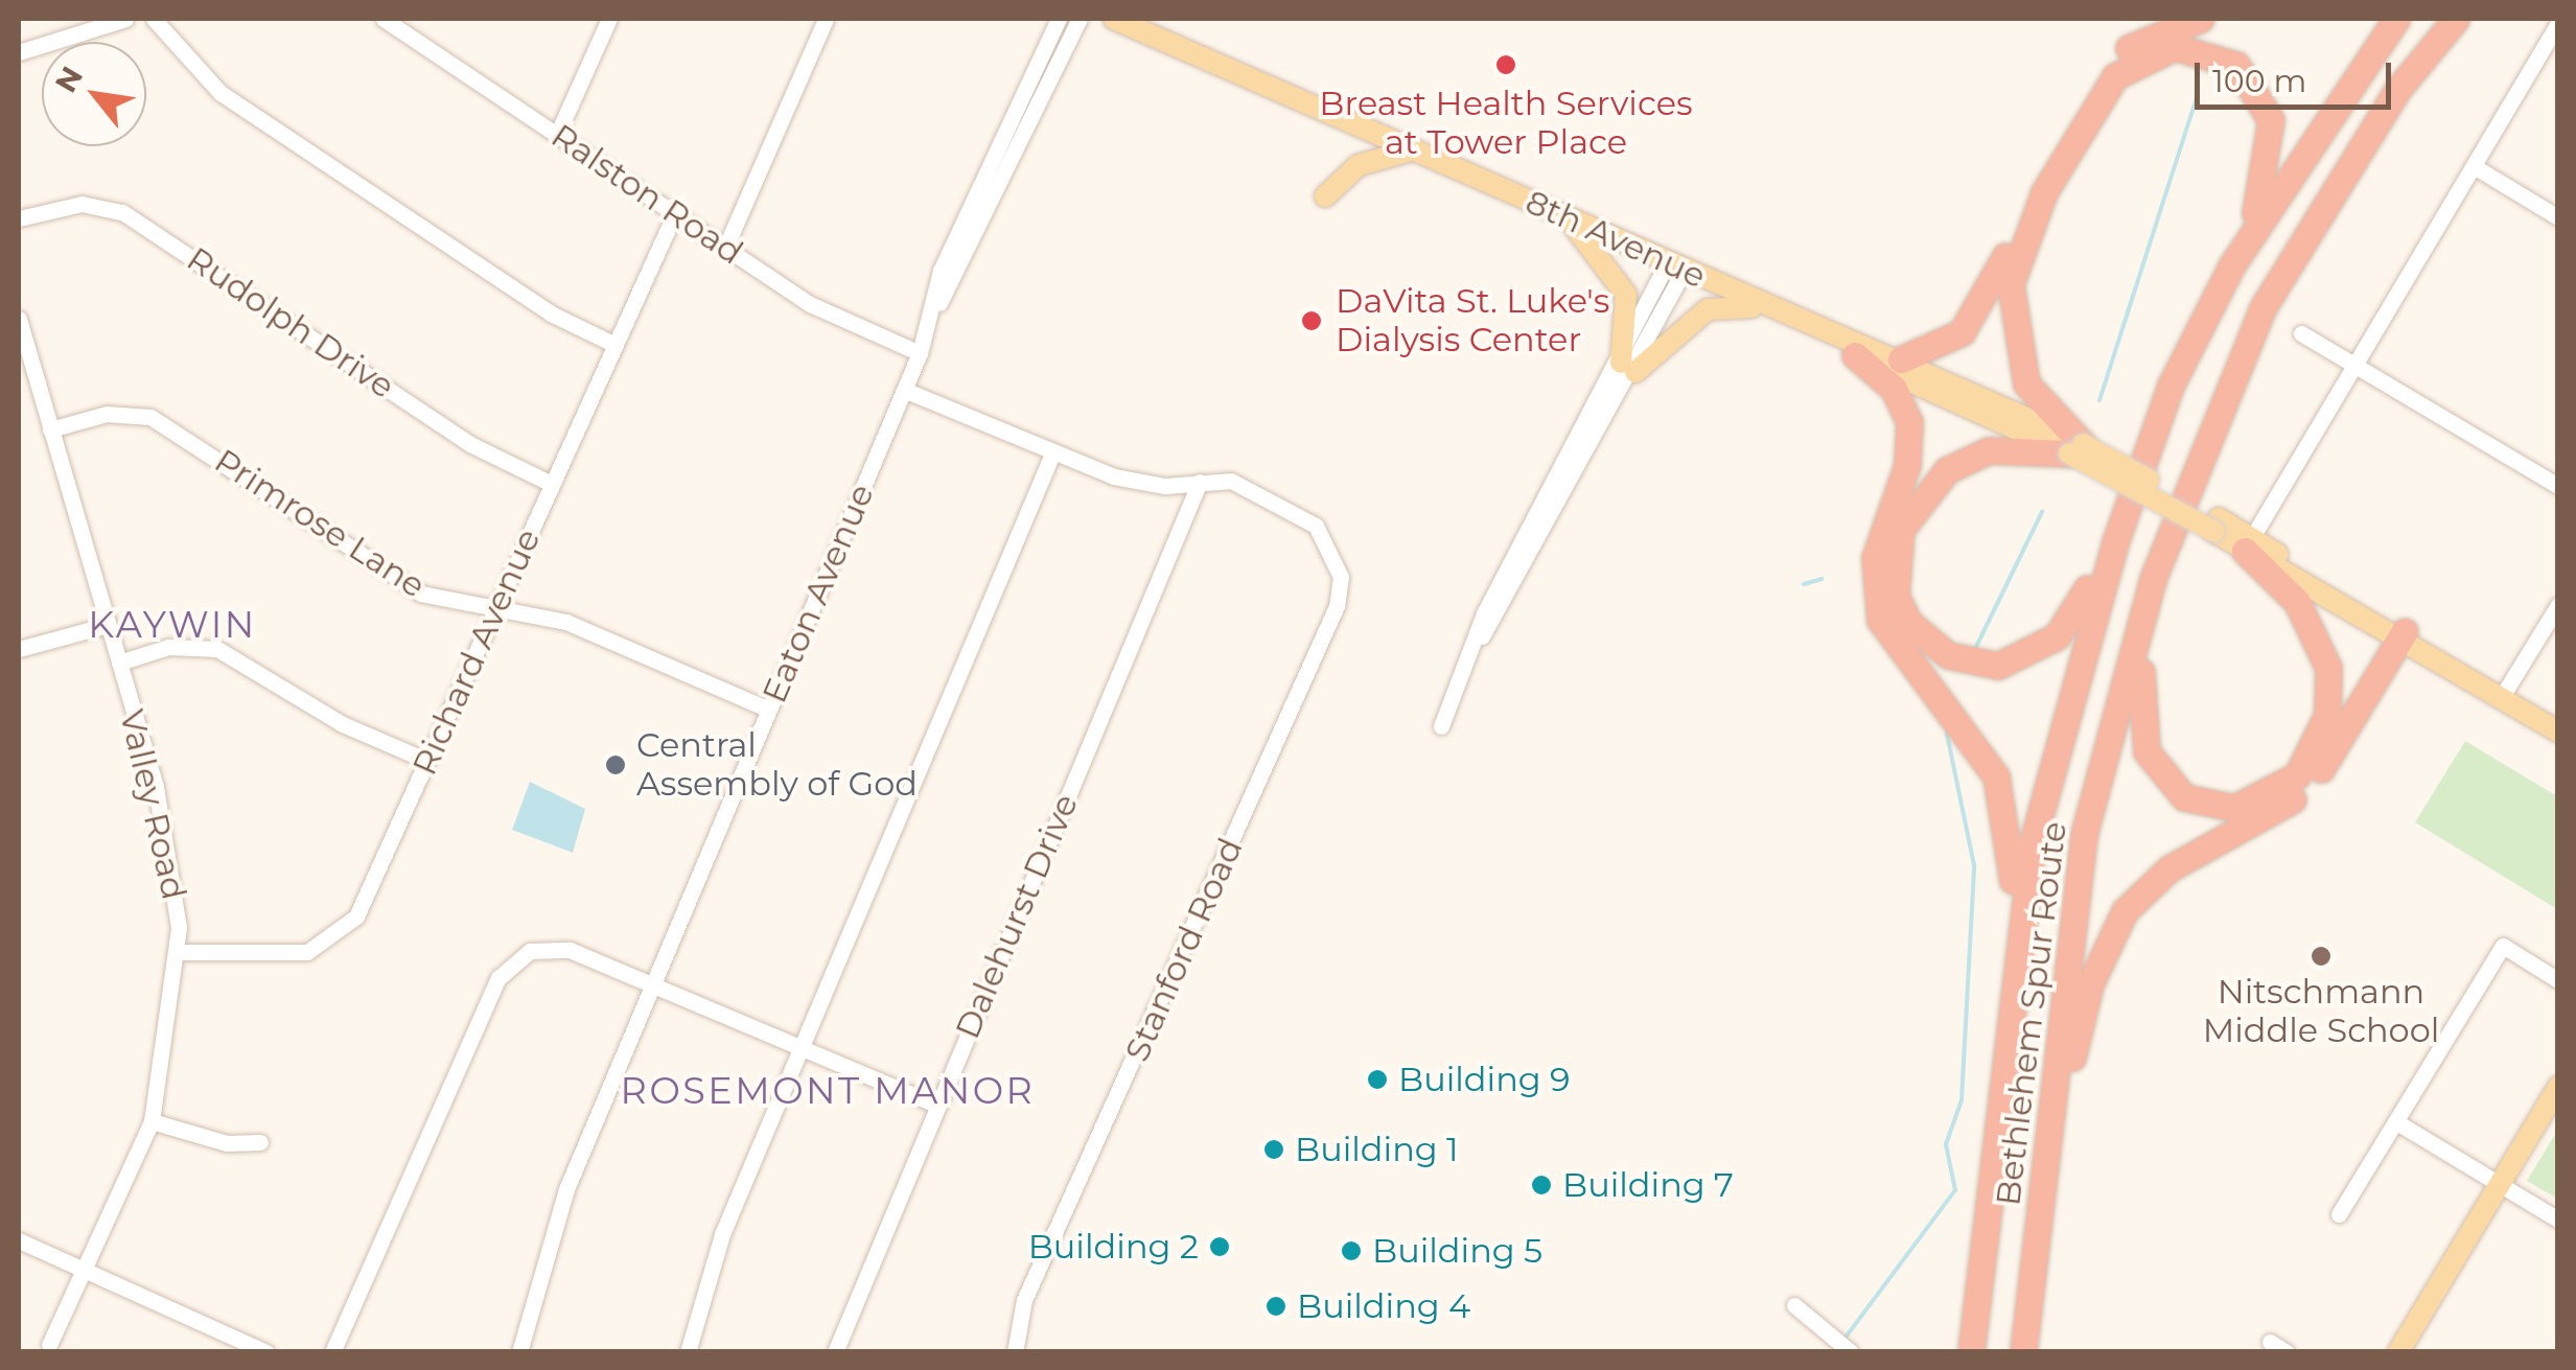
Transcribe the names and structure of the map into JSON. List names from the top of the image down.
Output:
{
  "streets": {
    "highway": ["Bethlehem Spur Route"],
    "main road": ["8th Avenue"],
    "street": [
      "Ralston Road",
      "Rudolph Drive",
      "Primrose Lane",
      "Eaton Avenue",
      "Richard Avenue",
      "Valley Road",
      "Dalehurst Drive",
      "Stanford Road"
    ]
  },
  "crossings": [
    ["Ralston Road", "Eaton Avenue"],
    ["Ralston Road", "Richard Avenue"],
    ["Rudolph Drive", "Richard Avenue"],
    ["Primrose Lane", "Eaton Avenue"],
    ["Primrose Lane", "Richard Avenue"],
    ["Primrose Lane", "Valley Road"],
    ["Richard Avenue", "Valley Road"],
    ["Dalehurst Drive", "Stanford Road"]
  ],
  "districts": ["KAYWIN", "ROSEMONT MANOR"],
  "places": [
    "Breast Health Services at Tower Place",
    "DaVita St. Luke's Dialysis Center",
    "Central Assembly of God",
    "Nitschmann Middle School",
    "Building 9",
    "Building 1",
    "Building 7",
    "Building 2",
    "Building 5",
    "Building 4"
  ],
  "scale_bar": "100 m",
  "north": "top left"
}
